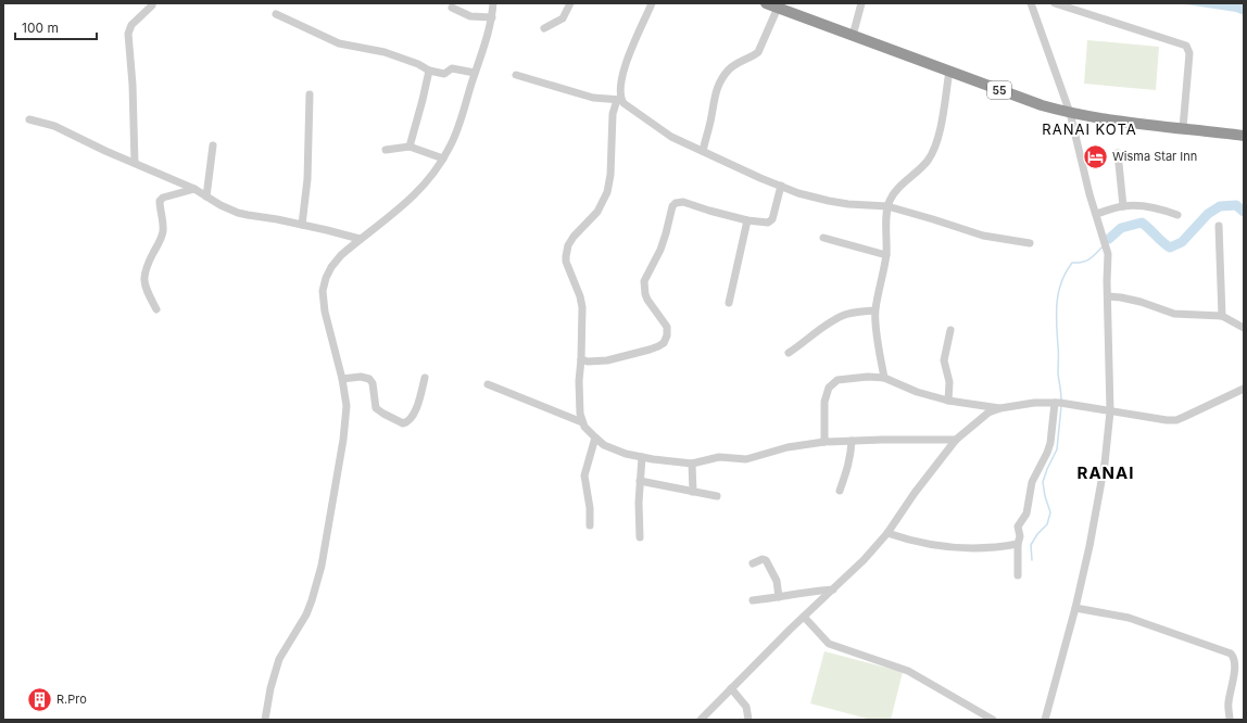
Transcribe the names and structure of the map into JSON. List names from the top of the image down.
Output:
{
  "streets": {
    "highway": ["55"]
  },
  "districts": ["RANAI KOTA", "RANAI"],
  "places": {
    "hotel": ["Wisma Star Inn"],
    "building": ["R.Pro"]
  },
  "scale_bar": "100 m"
}
